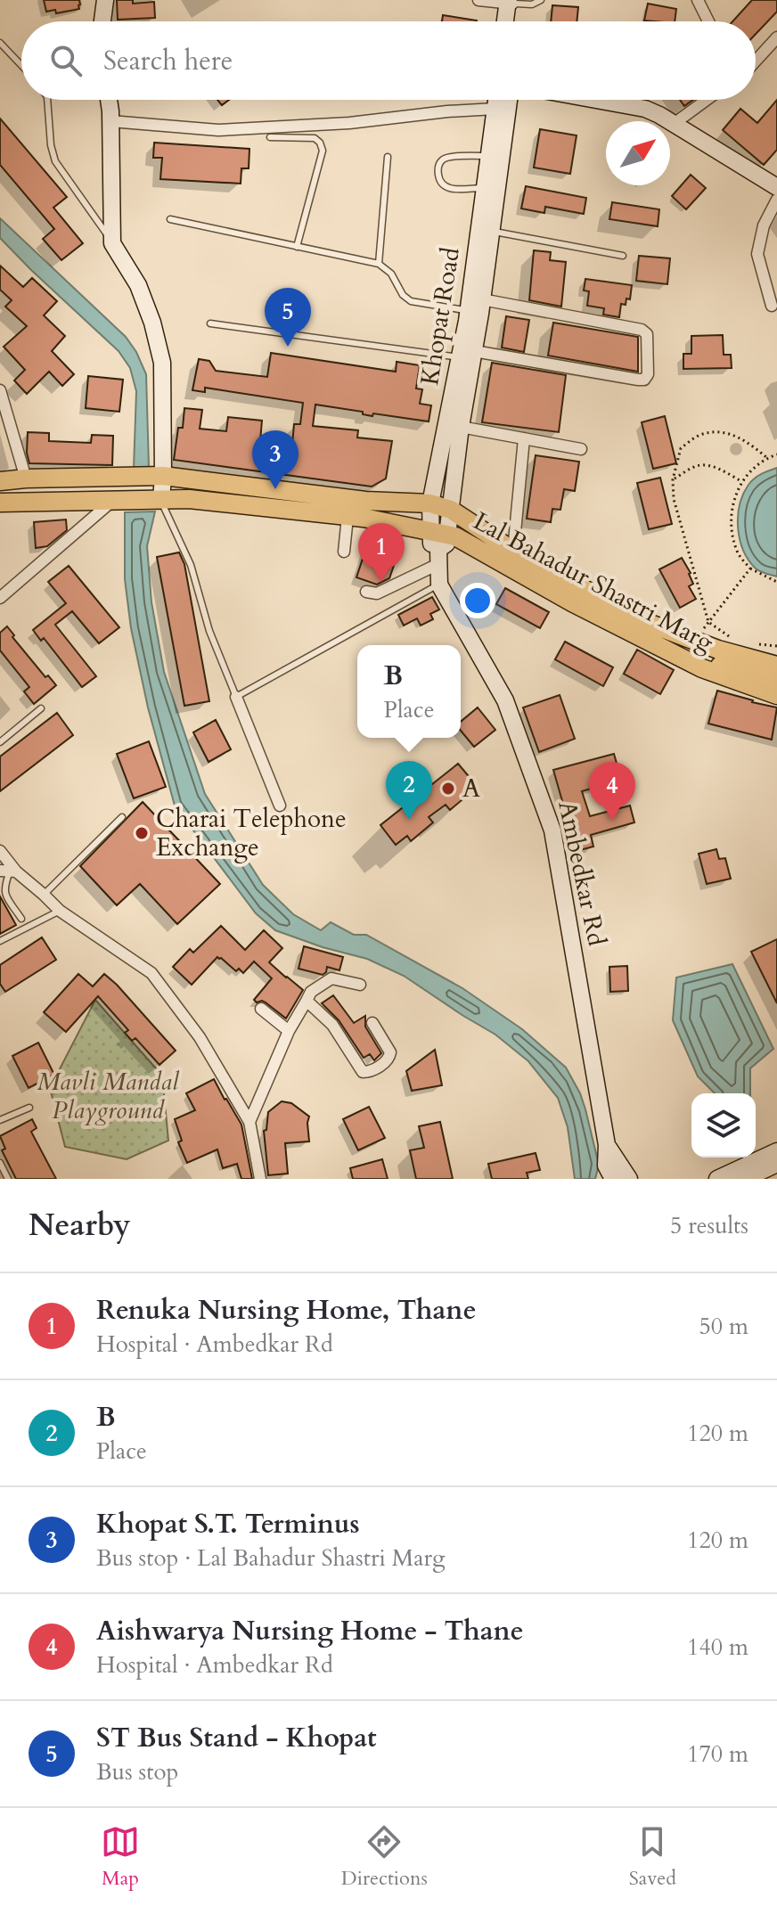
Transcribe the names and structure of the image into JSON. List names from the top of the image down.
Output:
{
  "streets": {
    "main road": ["Khopat Road", "Lal Bahadur Shastri Marg", "Ambedkar Rd"]
  },
  "crossings": [
    ["Khopat Road", "Lal Bahadur Shastri Marg"],
    ["Khopat Road", "Ambedkar Rd"],
    ["Lal Bahadur Shastri Marg", "Ambedkar Rd"]
  ],
  "parks": ["Mavli Mandal Playground"],
  "places": ["A", "Charai Telephone Exchange"],
  "north": "top right",
  "page": {
    "search": "Search here",
    "pins": [
      "5",
      "3",
      "1",
      "2",
      "4"
    ],
    "popup": ["B", "Place"],
    "heading": ["Nearby", "5 results"],
    "list": [
      {
        "mark": "1",
        "name": "Renuka Nursing Home, Thane",
        "note": "Hospital · Ambedkar Rd",
        "value": "50 m"
      },
      {
        "mark": "2",
        "name": "B",
        "note": "Place",
        "value": "120 m"
      },
      {
        "mark": "3",
        "name": "Khopat S.T. Terminus",
        "note": "Bus stop · Lal Bahadur Shastri Marg",
        "value": "120 m"
      },
      {
        "mark": "4",
        "name": "Aishwarya Nursing Home - Thane",
        "note": "Hospital · Ambedkar Rd",
        "value": "140 m"
      },
      {
        "mark": "5",
        "name": "ST Bus Stand - Khopat",
        "note": "Bus stop",
        "value": "170 m"
      }
    ],
    "nav": ["Map", "Directions", "Saved"]
  }
}
